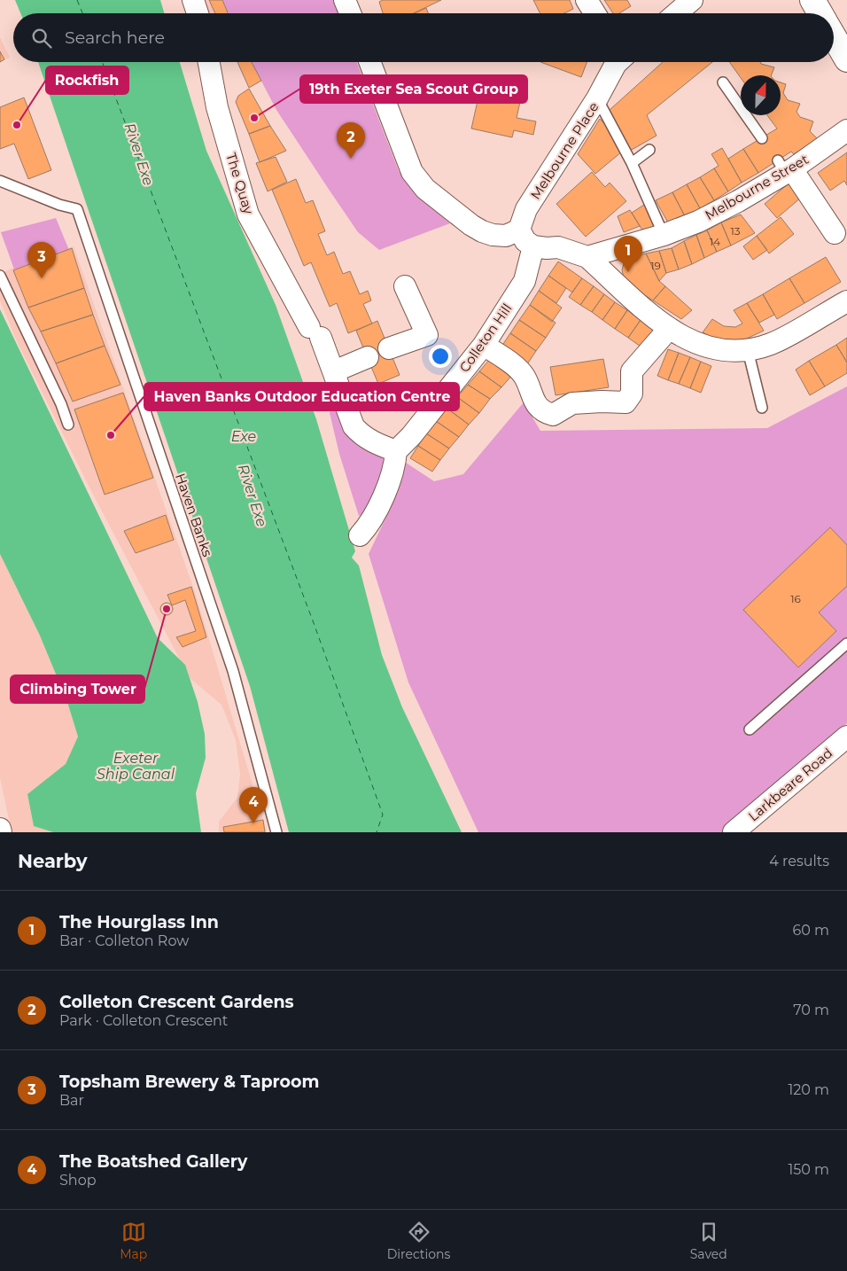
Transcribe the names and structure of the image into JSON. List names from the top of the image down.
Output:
{
  "streets": {
    "street": [
      "Melbourne Place",
      "The Quay",
      "Melbourne Street",
      "Colleton Hill",
      "Larkbeare Road"
    ],
    "lane": ["Haven Banks"]
  },
  "crossings": [
    ["The Quay", "Colleton Hill"]
  ],
  "water": ["River Exe", "Exe", "Exeter Ship Canal"],
  "places": [
    "19th Exeter Sea Scout Group",
    "Rockfish",
    "Haven Banks Outdoor Education Centre",
    "Climbing Tower"
  ],
  "house_numbers": [
    "13",
    "14",
    "19",
    "16"
  ],
  "north": "top",
  "page": {
    "search": "Search here",
    "pins": [
      "2",
      "1",
      "3",
      "4"
    ],
    "heading": ["Nearby", "4 results"],
    "list": [
      {
        "mark": "1",
        "name": "The Hourglass Inn",
        "note": "Bar · Colleton Row",
        "value": "60 m"
      },
      {
        "mark": "2",
        "name": "Colleton Crescent Gardens",
        "note": "Park · Colleton Crescent",
        "value": "70 m"
      },
      {
        "mark": "3",
        "name": "Topsham Brewery & Taproom",
        "note": "Bar",
        "value": "120 m"
      },
      {
        "mark": "4",
        "name": "The Boatshed Gallery",
        "note": "Shop",
        "value": "150 m"
      }
    ],
    "nav": ["Map", "Directions", "Saved"]
  }
}
